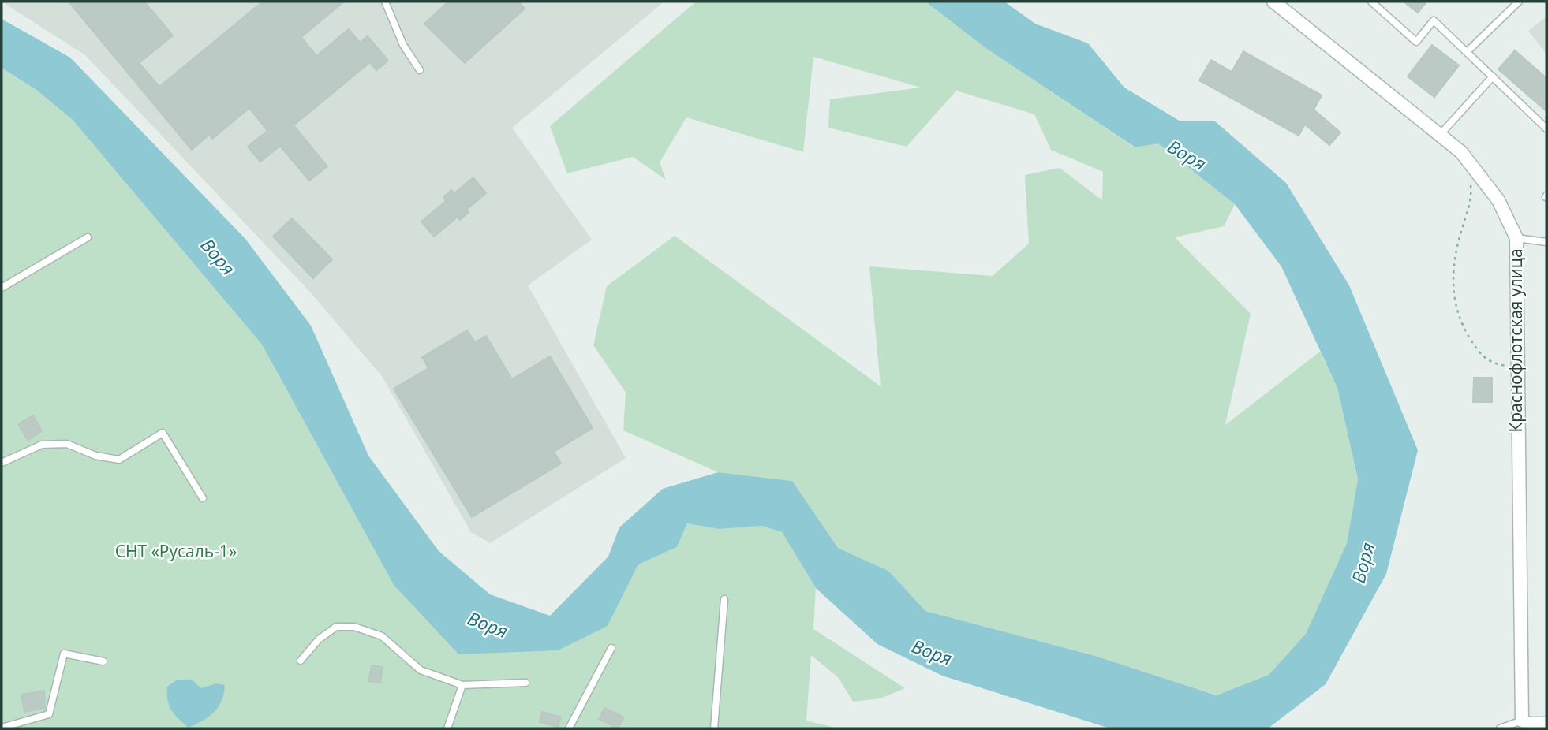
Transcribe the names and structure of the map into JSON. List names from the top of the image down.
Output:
{
  "streets": {
    "street": ["Краснофлотская улица"]
  },
  "water": ["Воря"],
  "parks": ["СНТ «Русаль-1»"]
}
